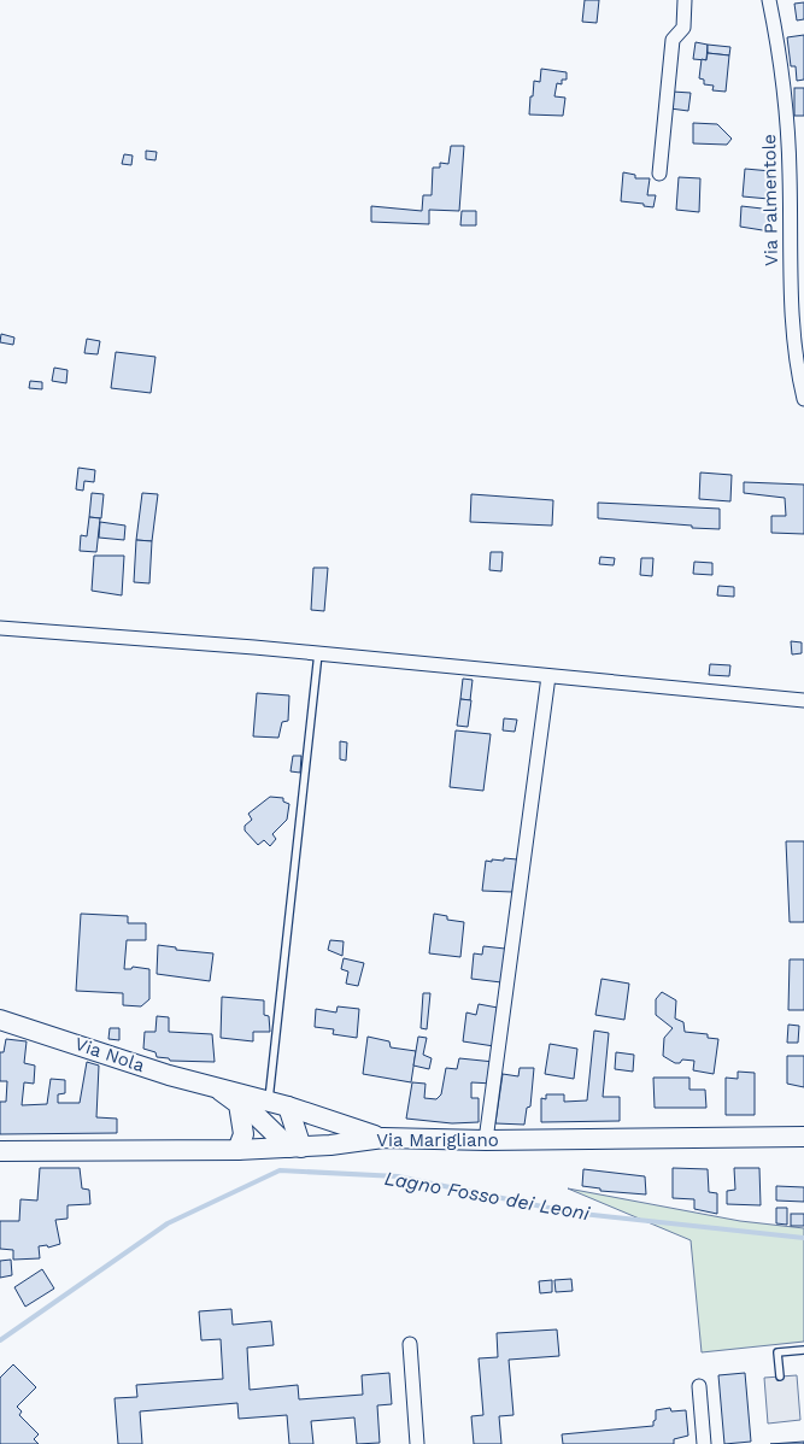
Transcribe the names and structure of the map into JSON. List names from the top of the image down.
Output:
{
  "streets": {
    "street": ["Via Palmentole", "Via Nola", "Via Marigliano"]
  },
  "crossings": [
    ["Via Nola", "Via Marigliano"]
  ],
  "water": ["Lagno Fosso dei Leoni"]
}
